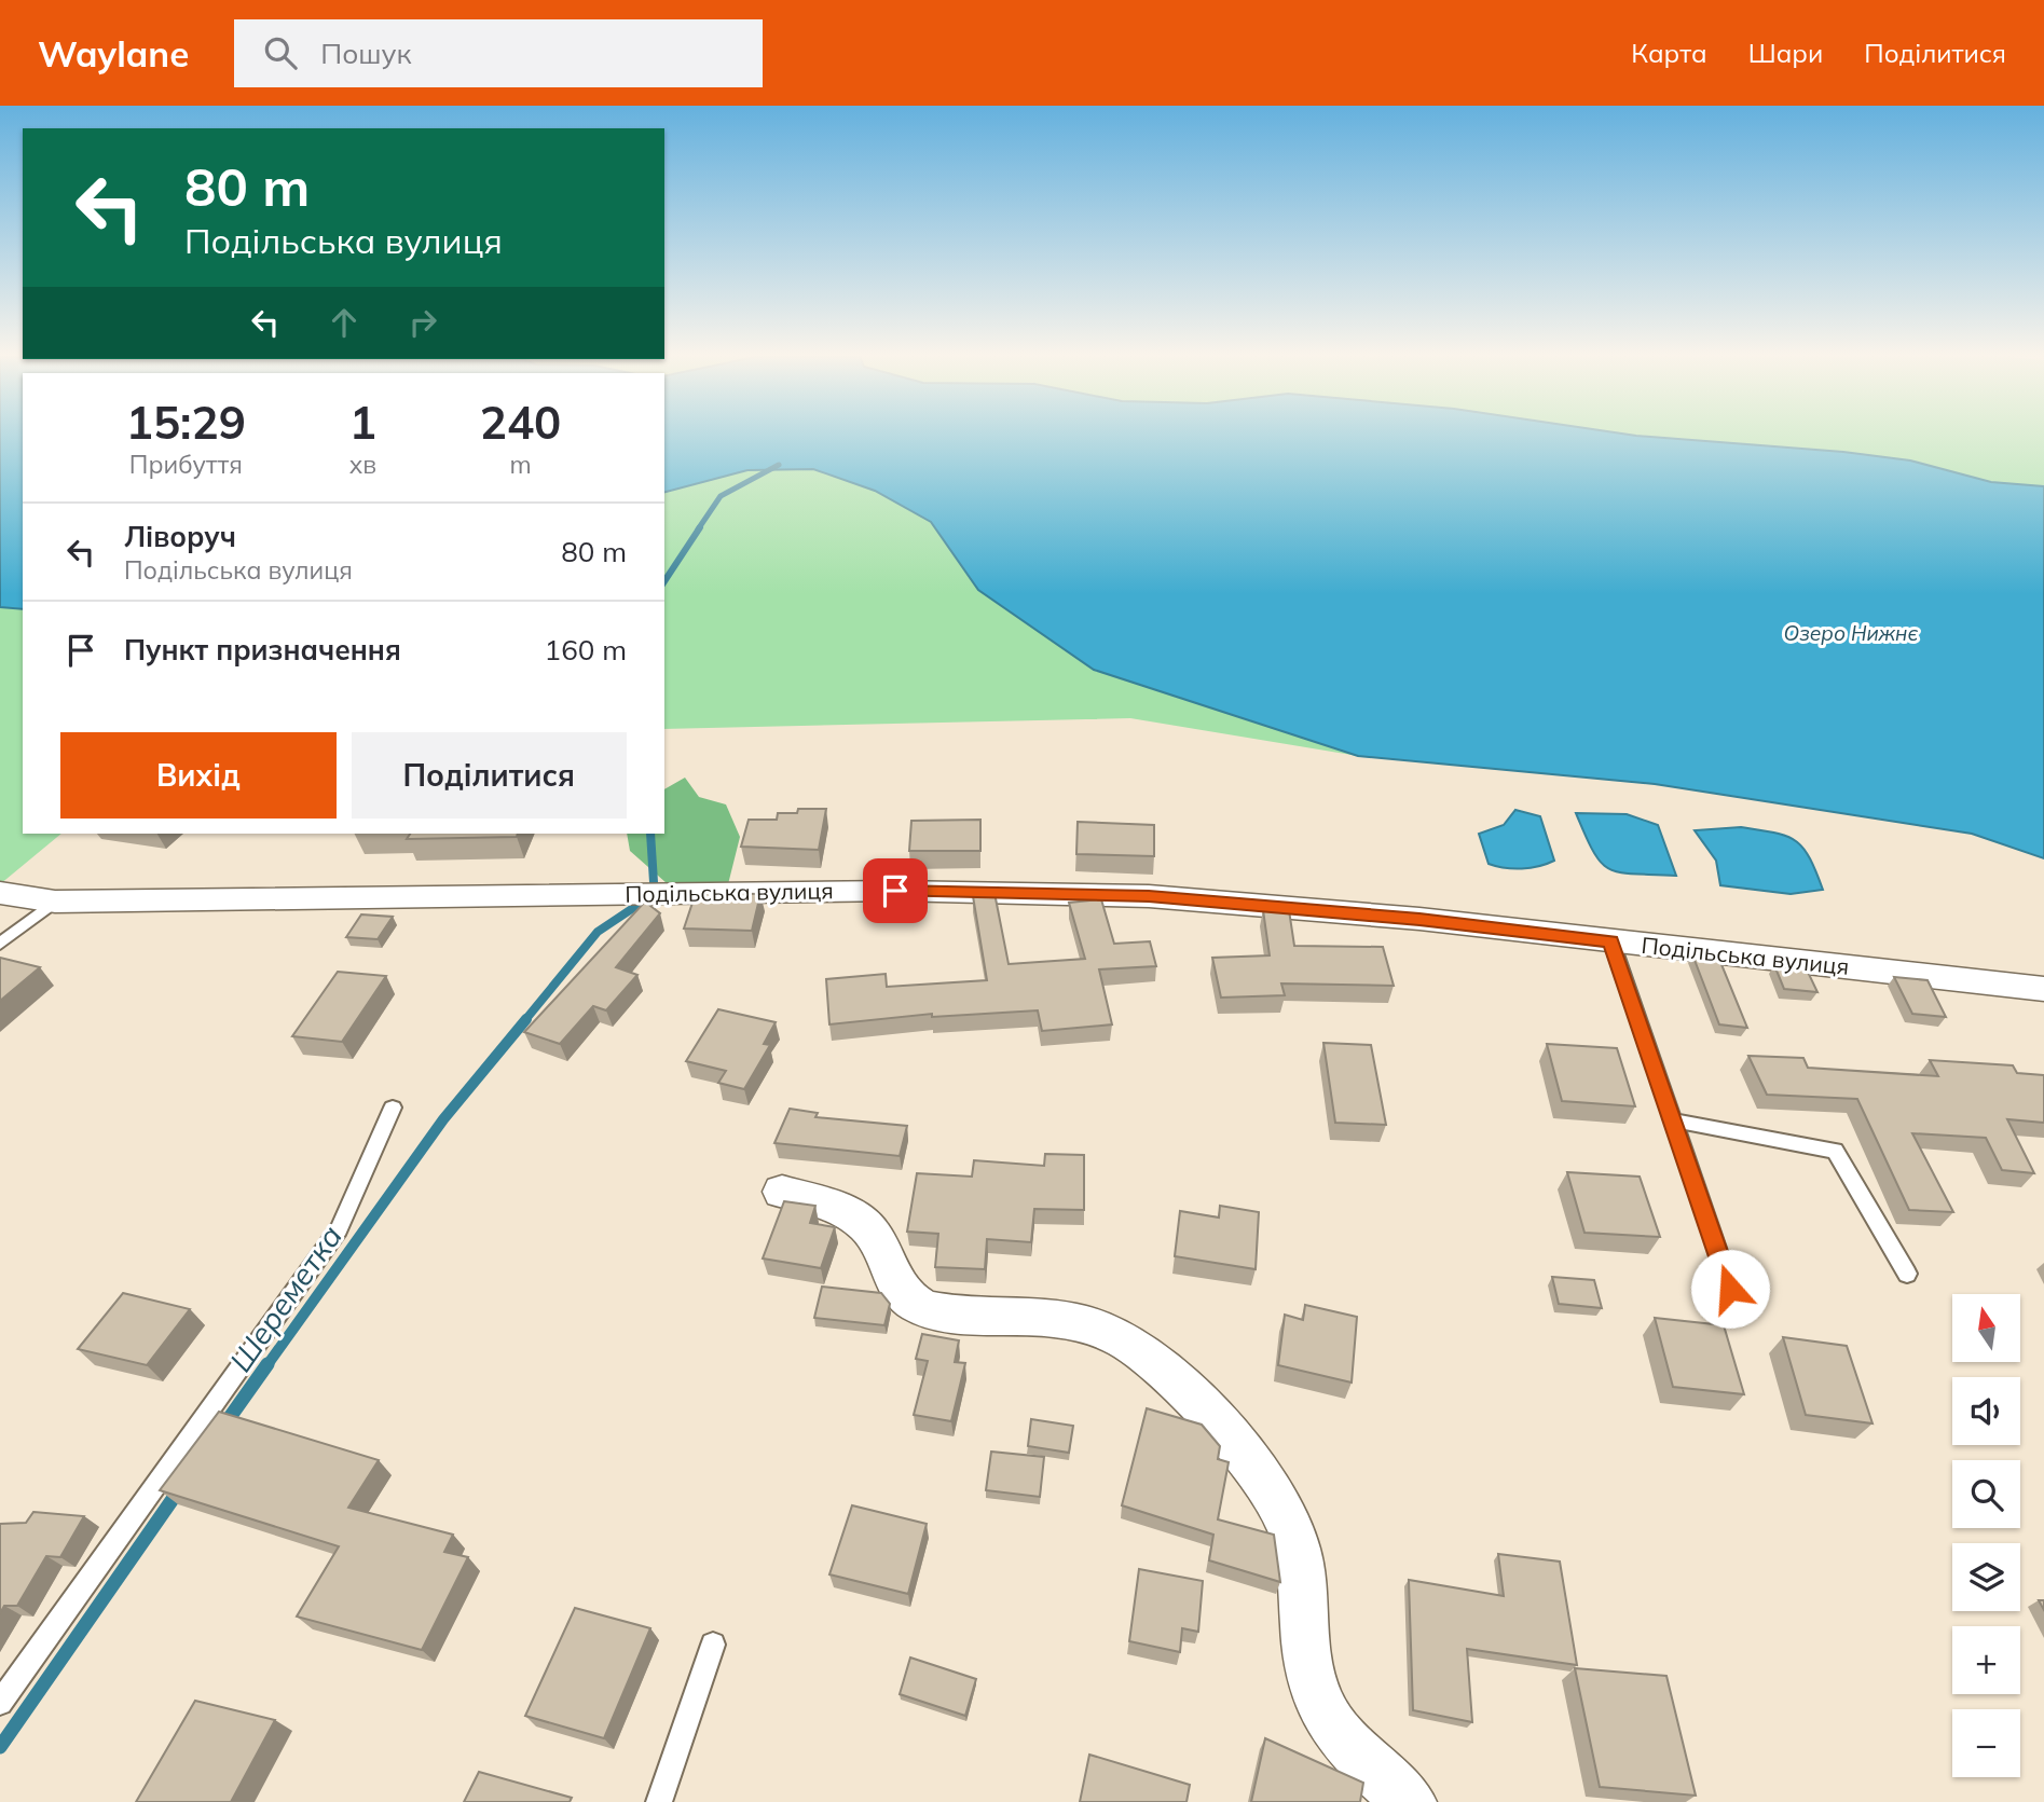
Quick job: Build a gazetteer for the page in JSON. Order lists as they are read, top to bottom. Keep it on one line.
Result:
{"streets":{"street":["Подільська вулиця"]},"water":["Озеро Нижнє","Шереметка"],"north":"top","page":{"header":"Waylane","search":"Пошук","nav":["Карта","Шари","Поділитися"],"turn":["80 m","Подільська вулиця"],"eta":["15:29","Прибуття","1","хв","240","m"],"list":[{"name":"Ліворуч","note":"Подільська вулиця","value":"80 m"},{"name":"Пункт призначення","value":"160 m"}],"buttons":["Вихід","Поділитися"],"map_buttons":["+","−"]}}
